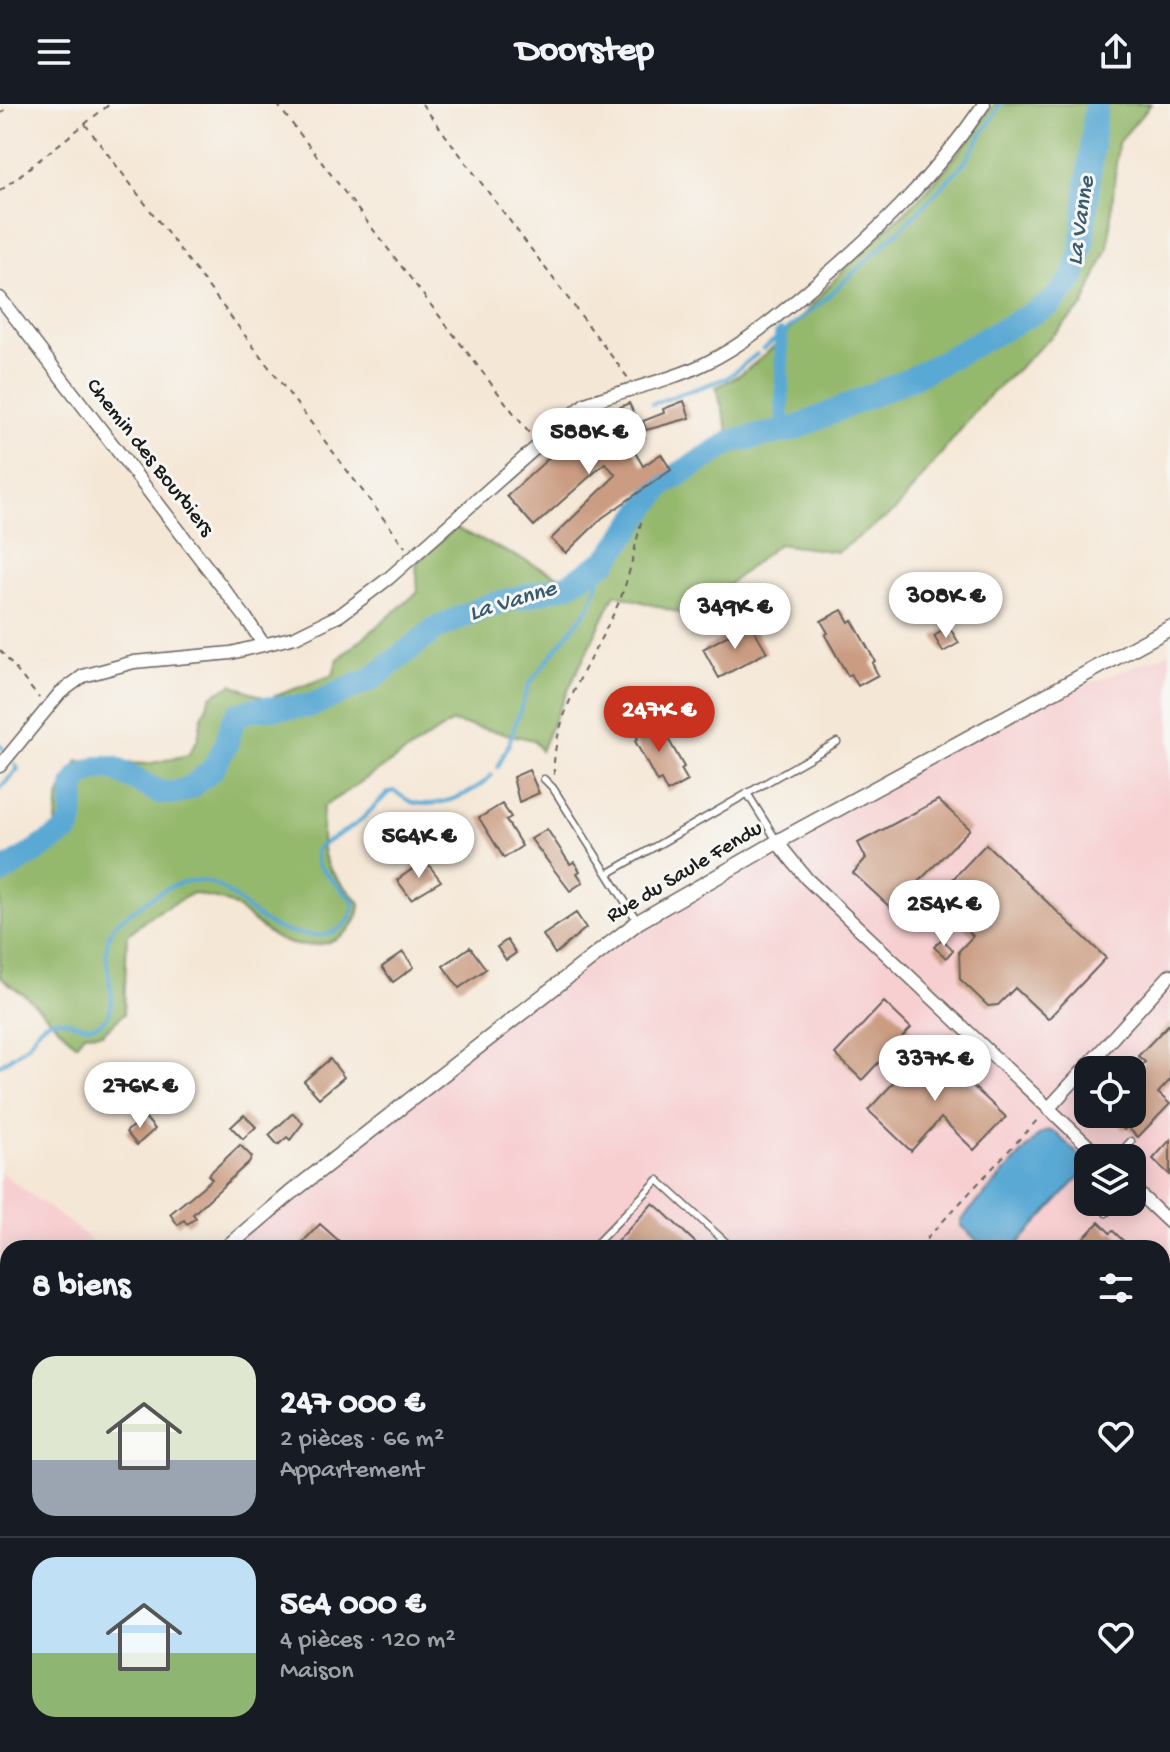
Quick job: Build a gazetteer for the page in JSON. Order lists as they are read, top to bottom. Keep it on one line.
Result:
{"streets":{"street":["Chemin des Bourbiers","Rue du Saule Fendu"]},"water":["La Vanne"],"page":{"header":"Doorstep","price":["588K €","308K €","349K €","247K €","564K €","254K €","337K €","276K €"],"heading":"8 biens","list":[{"name":"247 000 €","note":"2 pièces · 66 m² · Appartement"},{"name":"564 000 €","note":"4 pièces · 120 m² · Maison"}]}}
